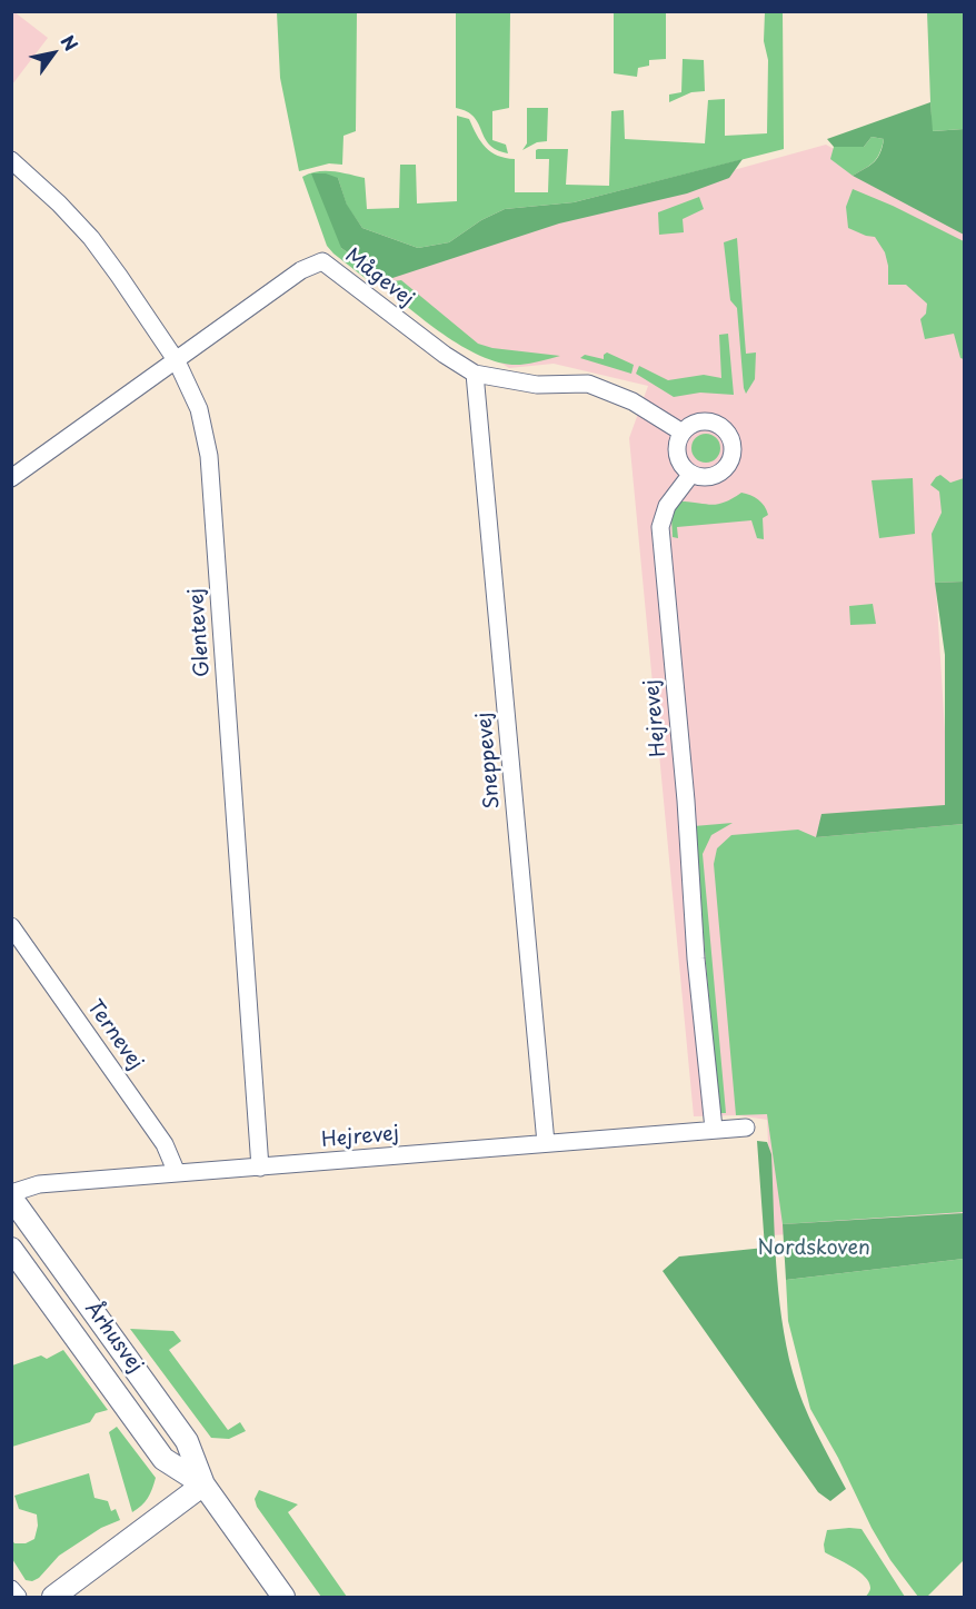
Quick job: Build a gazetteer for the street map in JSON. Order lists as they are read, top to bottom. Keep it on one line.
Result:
{"streets":{"street":["Mågevej","Glentevej","Hejrevej","Sneppevej","Ternevej","Århusvej"]},"crossings":[["Mågevej","Glentevej"],["Mågevej","Hejrevej"],["Mågevej","Sneppevej"],["Glentevej","Hejrevej"],["Hejrevej","Sneppevej"],["Hejrevej","Ternevej"],["Hejrevej","Århusvej"]],"parks":["Nordskoven"],"north":"top right"}
